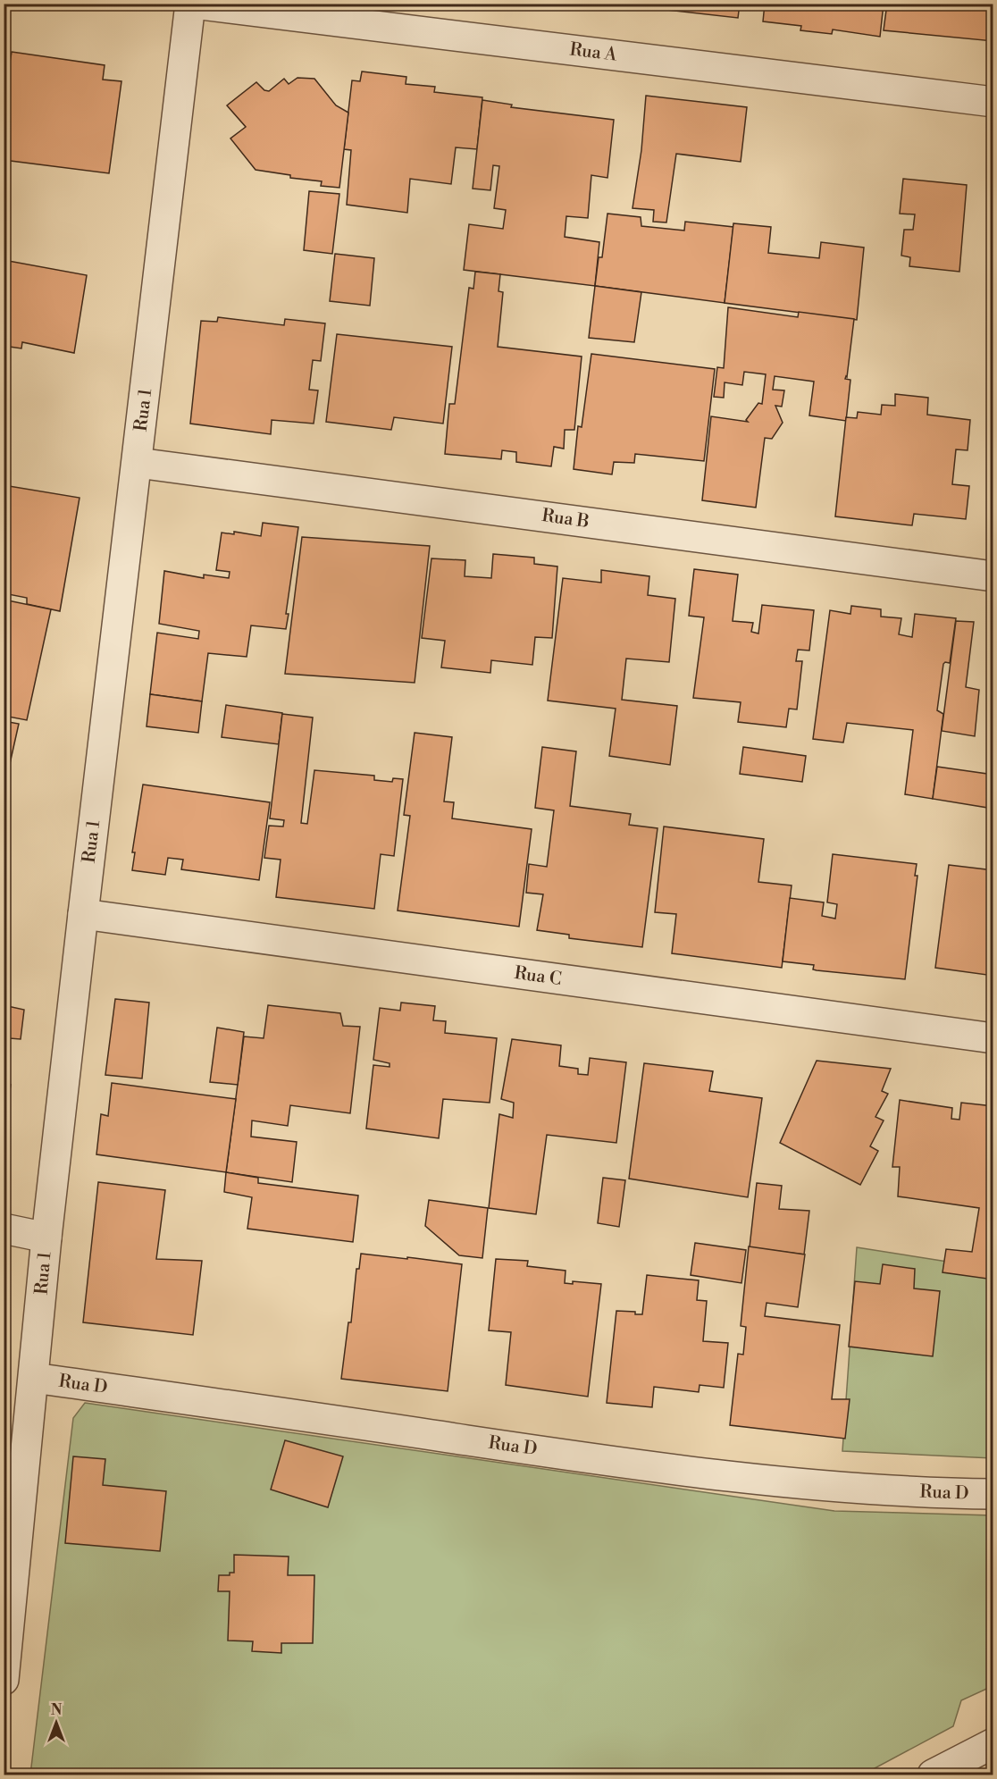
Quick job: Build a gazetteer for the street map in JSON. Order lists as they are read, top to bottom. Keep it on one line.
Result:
{"streets":{"street":["Rua A","Rua 1","Rua B","Rua C","Rua D"]},"crossings":[["Rua A","Rua 1"],["Rua 1","Rua B"],["Rua 1","Rua C"],["Rua 1","Rua D"]],"north":"top"}
